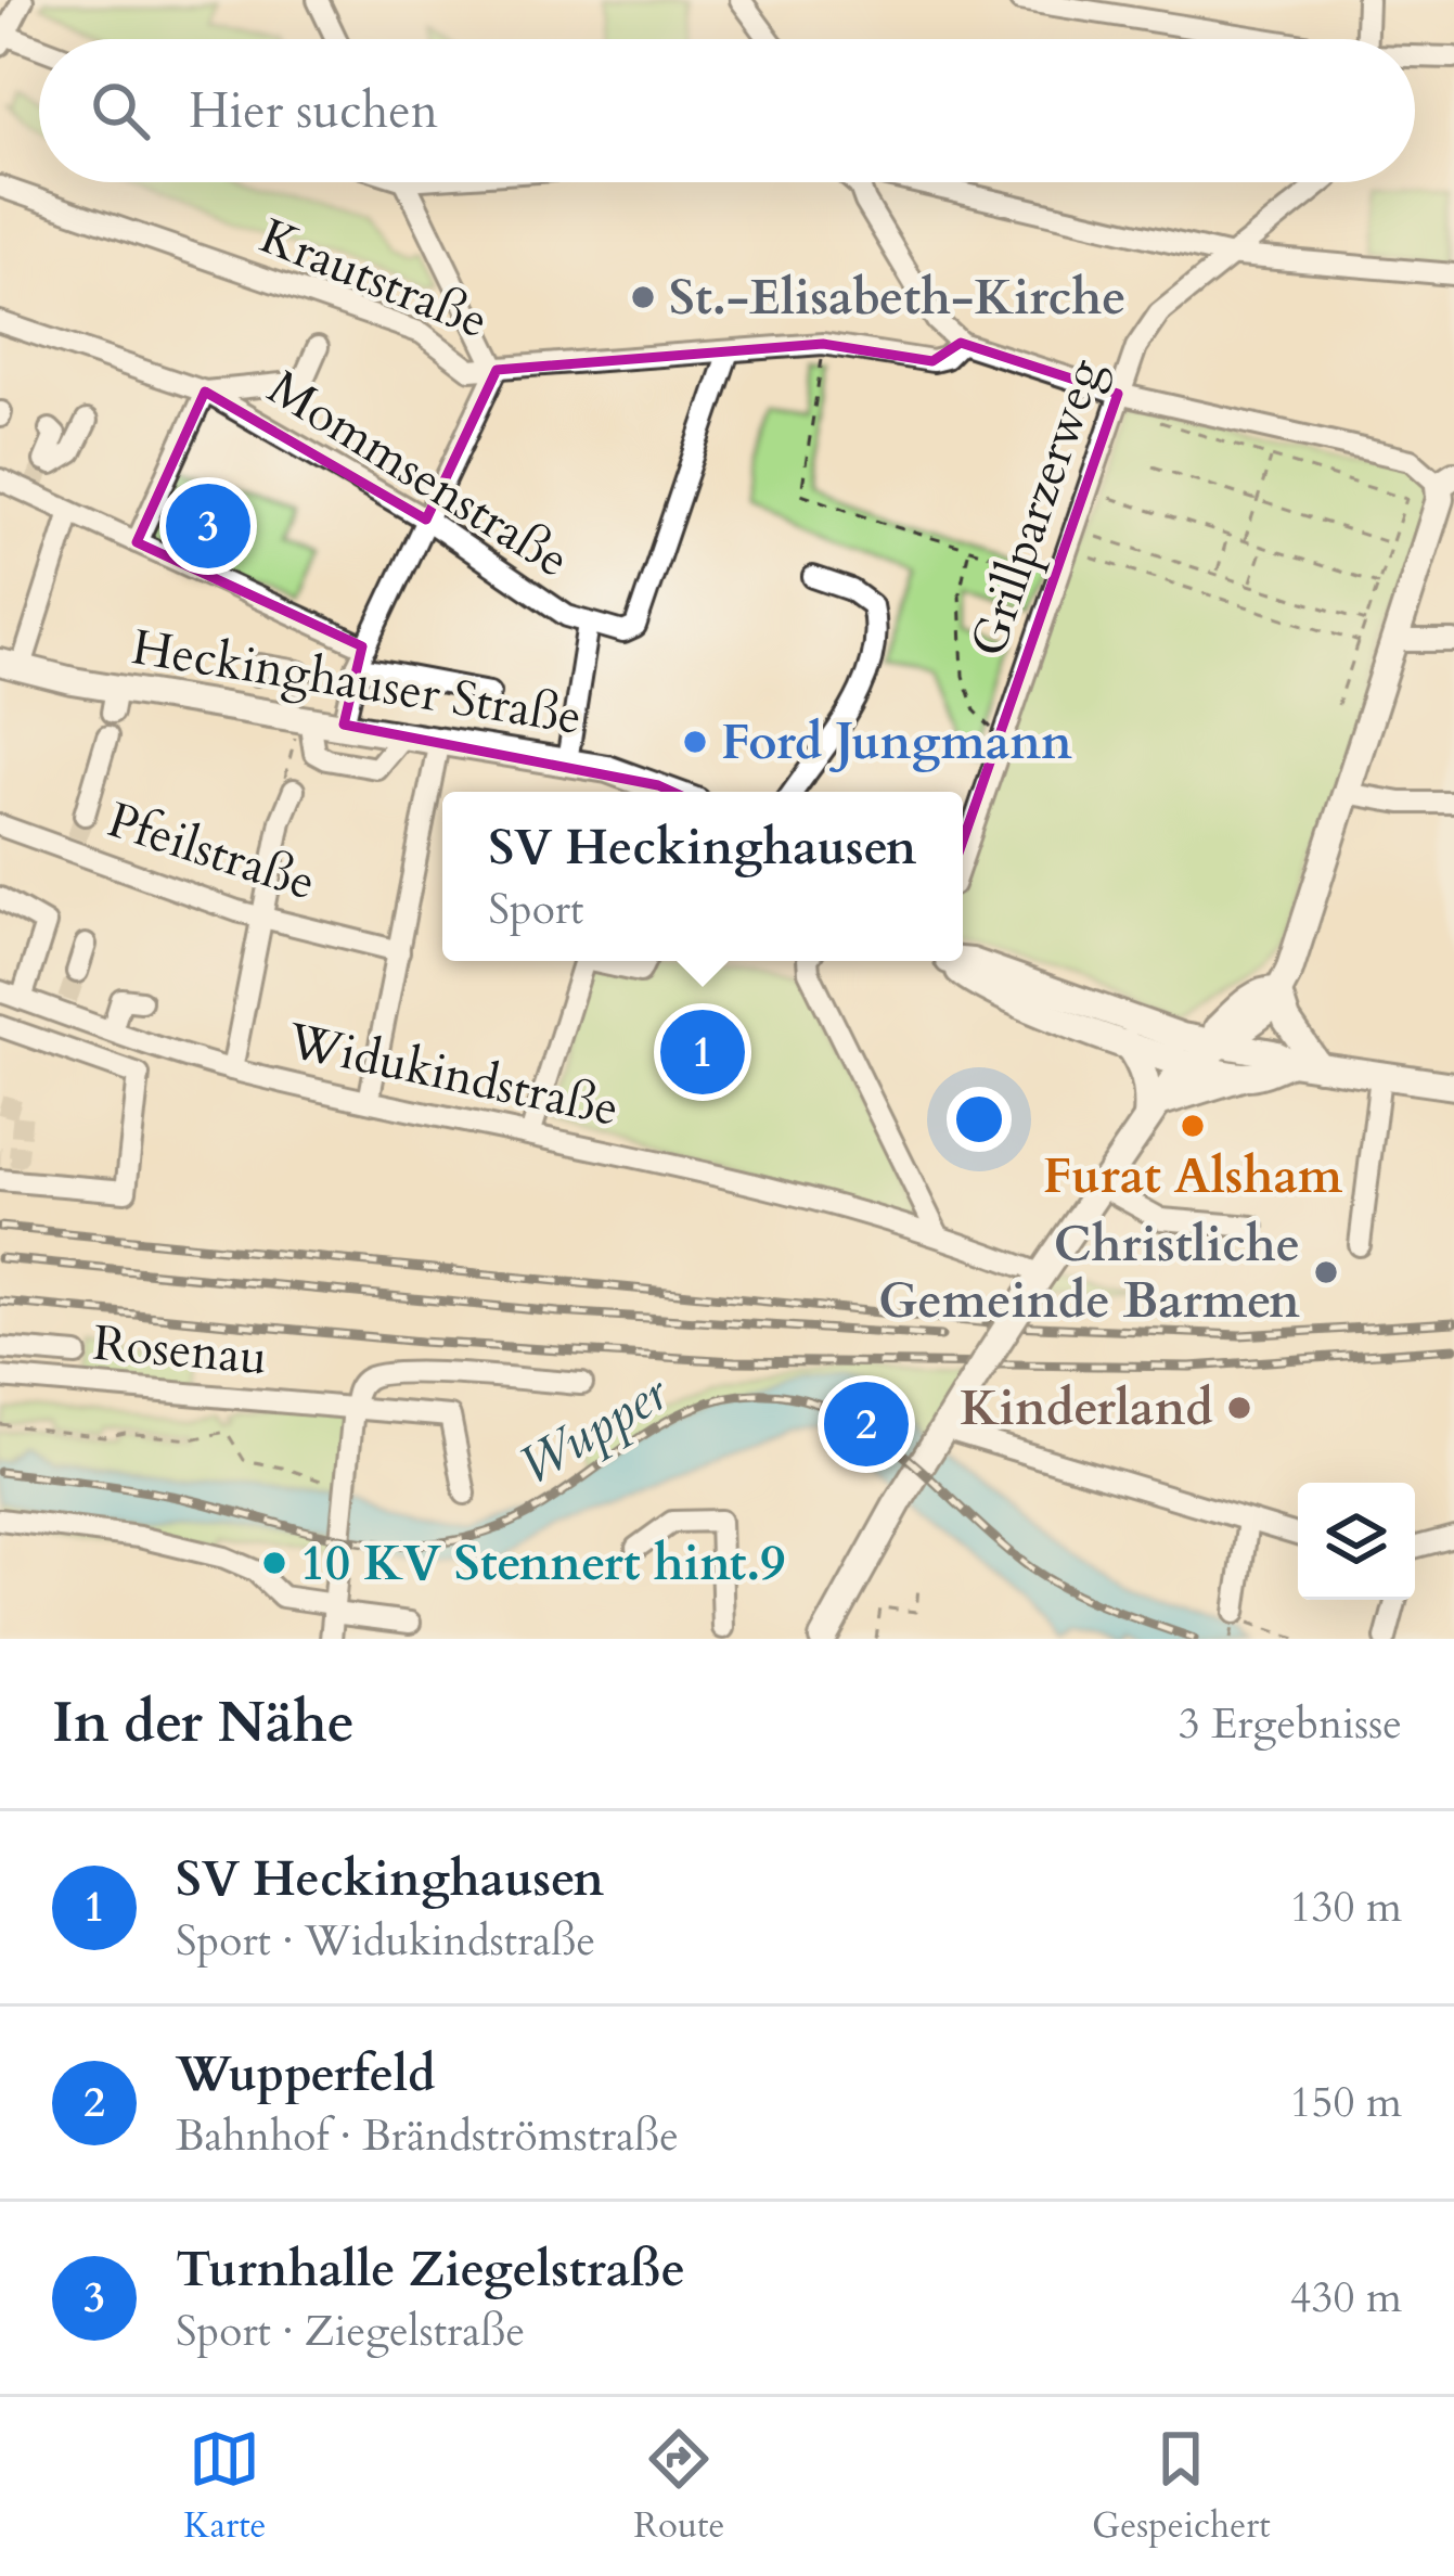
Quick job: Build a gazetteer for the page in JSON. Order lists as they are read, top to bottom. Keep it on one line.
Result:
{"streets":{"main road":["Heckinghauser Straße"],"street":["Krautstraße","Mommsenstraße","Grillparzerweg","Pfeilstraße","Widukindstraße","Rosenau"]},"water":["Wupper"],"places":["St.-Elisabeth-Kirche","Ford Jungmann","Furat Alsham","Christliche Gemeinde Barmen","Kinderland","10 KV Stennert hint.9"],"page":{"search":"Hier suchen","pins":["3","1","2"],"popup":["SV Heckinghausen","Sport"],"heading":["In der Nähe","3 Ergebnisse"],"list":[{"mark":"1","name":"SV Heckinghausen","note":"Sport · Widukindstraße","value":"130 m"},{"mark":"2","name":"Wupperfeld","note":"Bahnhof · Brändströmstraße","value":"150 m"},{"mark":"3","name":"Turnhalle Ziegelstraße","note":"Sport · Ziegelstraße","value":"430 m"}],"nav":["Karte","Route","Gespeichert"]}}
